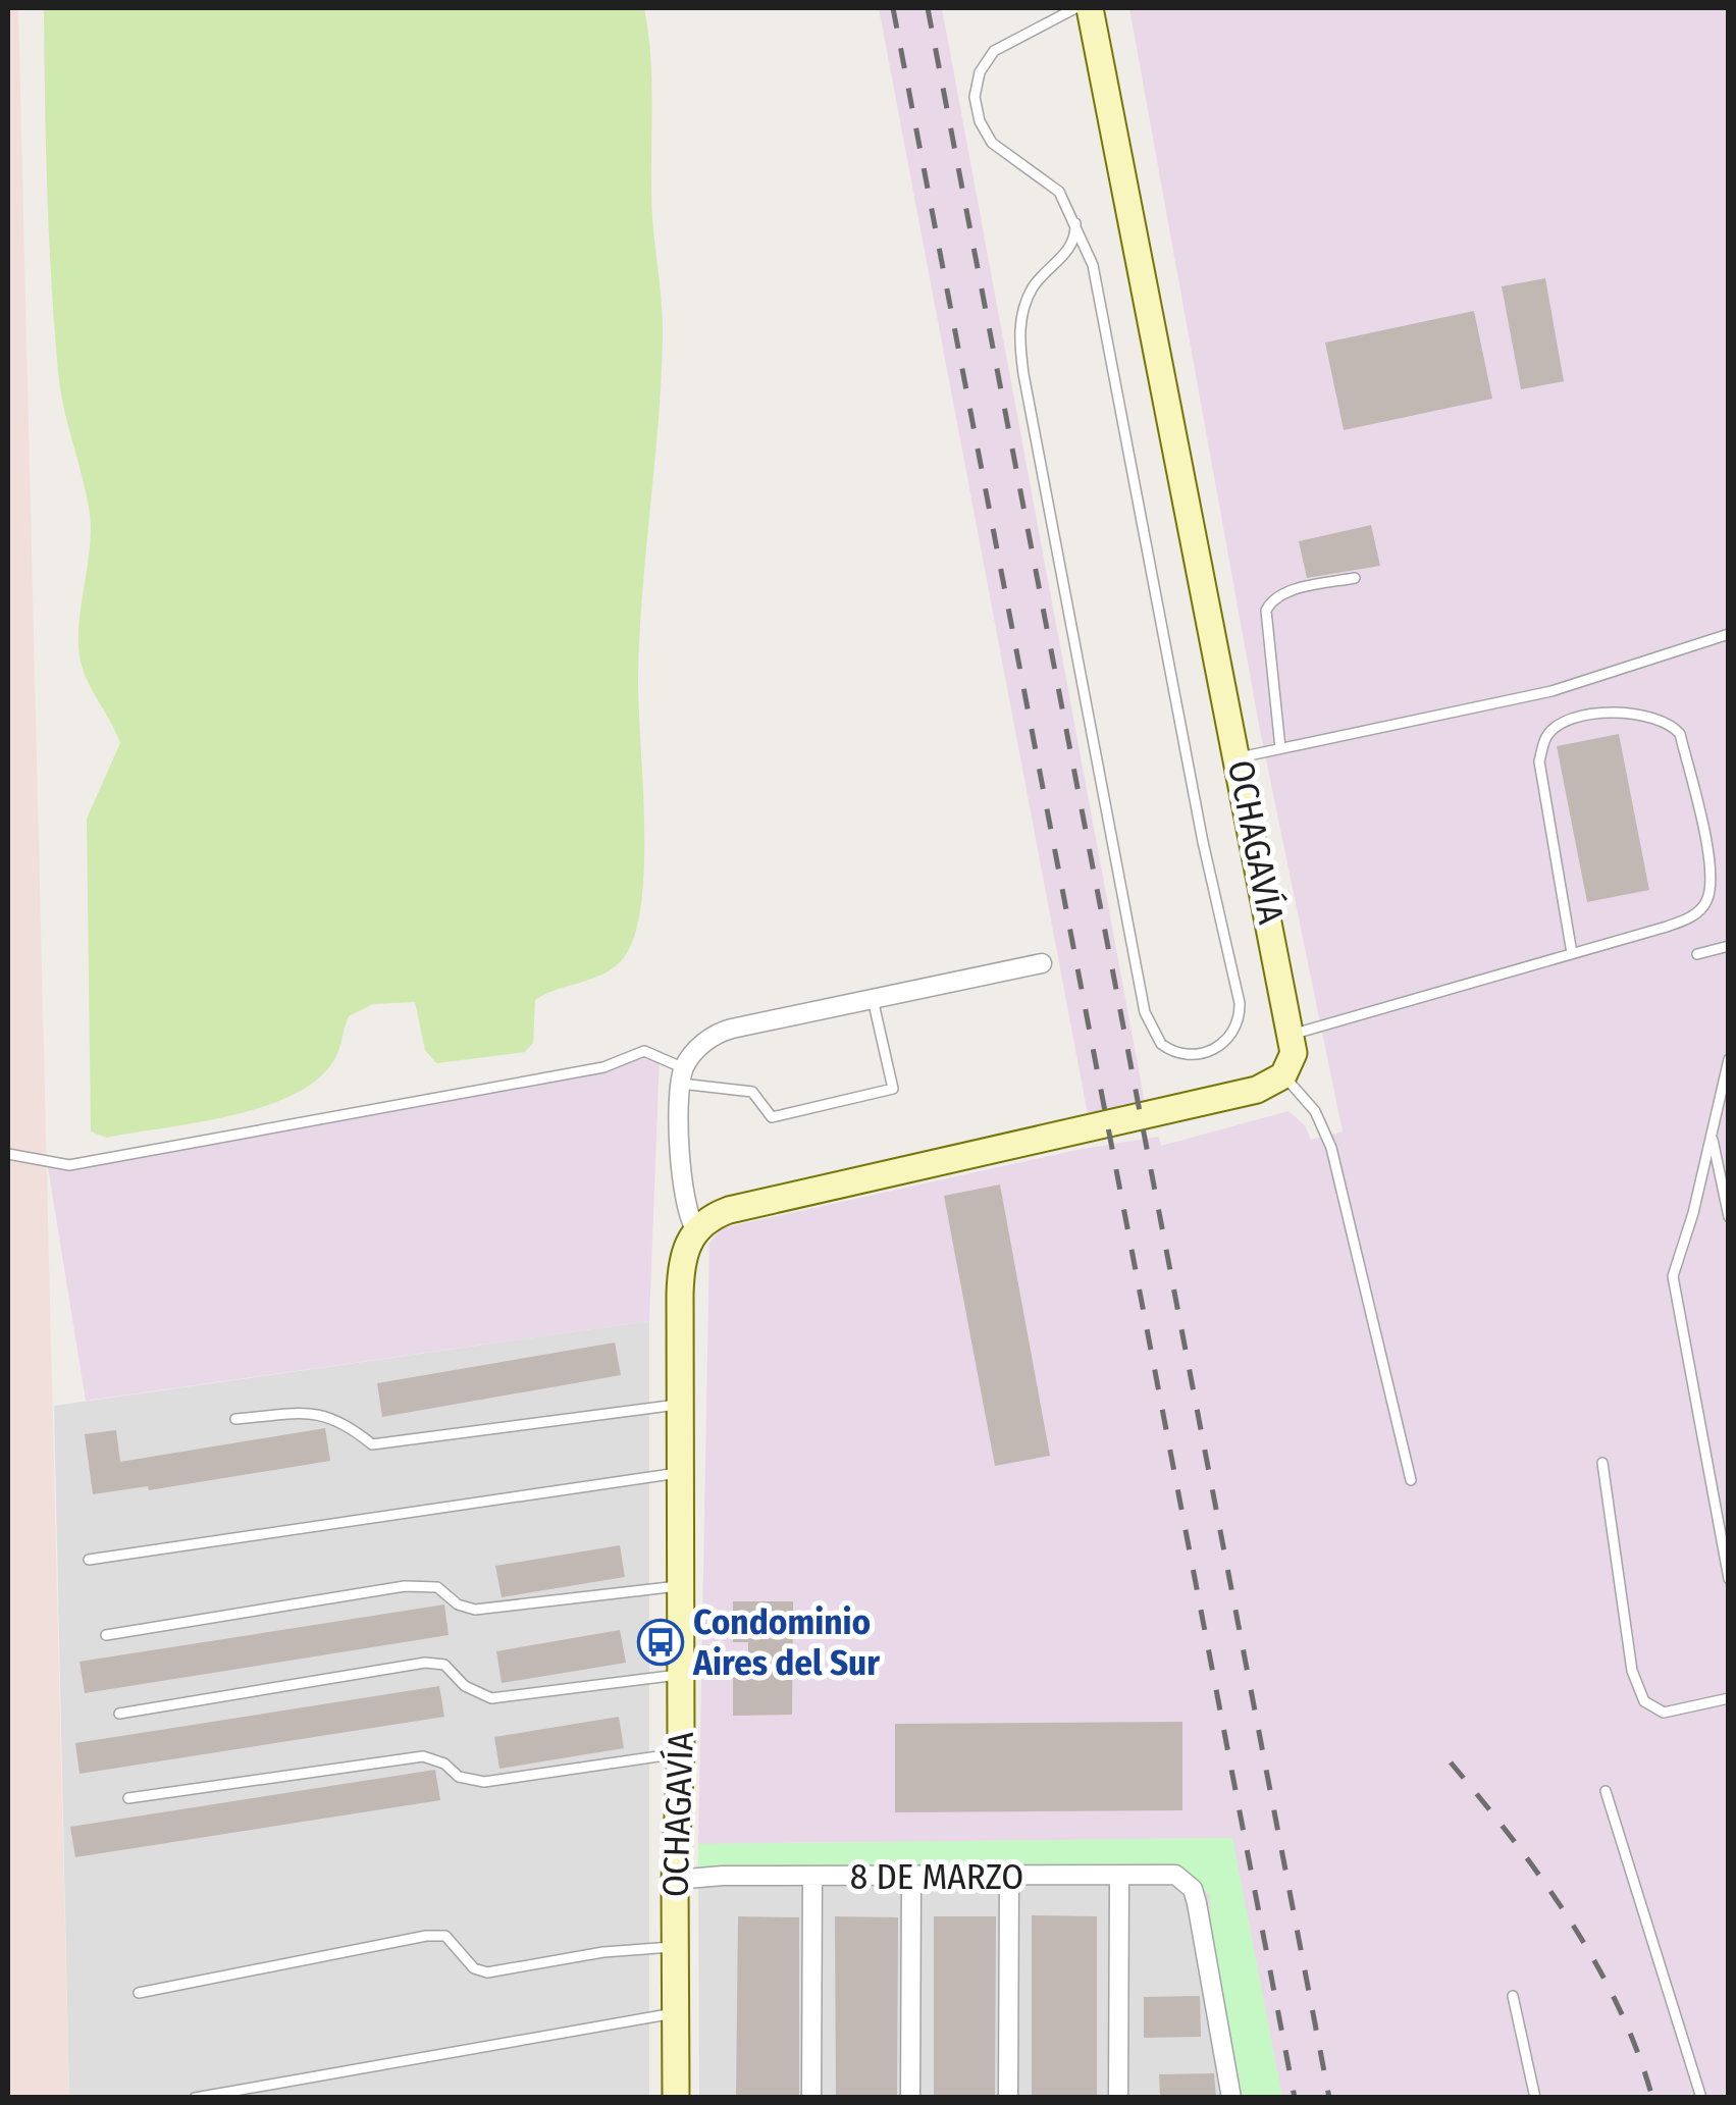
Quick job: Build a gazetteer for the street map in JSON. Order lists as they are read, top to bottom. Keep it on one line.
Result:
{"streets":{"main road":["OCHAGAVÍA"],"street":["8 DE MARZO"]},"crossings":[["OCHAGAVÍA","8 DE MARZO"]],"places":{"bus stop":["Condominio Aires del Sur"]}}
